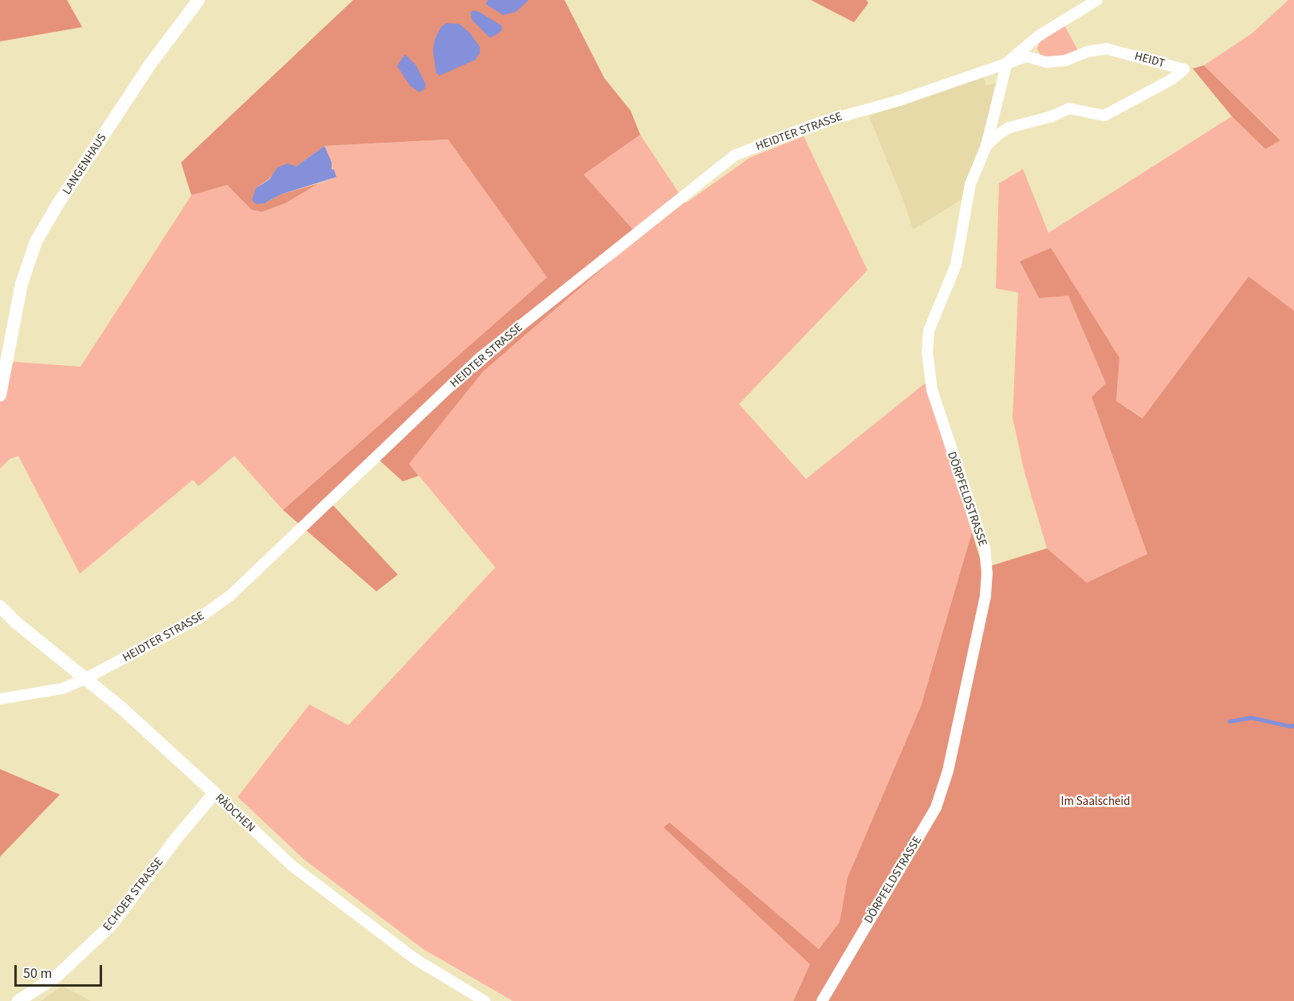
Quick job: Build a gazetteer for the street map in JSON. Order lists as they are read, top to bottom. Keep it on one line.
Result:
{"streets":{"street":["HEIDT","HEIDTER STRASSE","LANGENHAUS","DÖRPFELDSTRASSE","RÄDCHEN","ECHOER STRASSE"]},"crossings":[["HEIDT","HEIDTER STRASSE"],["HEIDT","DÖRPFELDSTRASSE"],["HEIDTER STRASSE","DÖRPFELDSTRASSE"],["HEIDTER STRASSE","RÄDCHEN"],["RÄDCHEN","ECHOER STRASSE"]],"parks":["Im Saalscheid"],"scale_bar":"50 m"}
